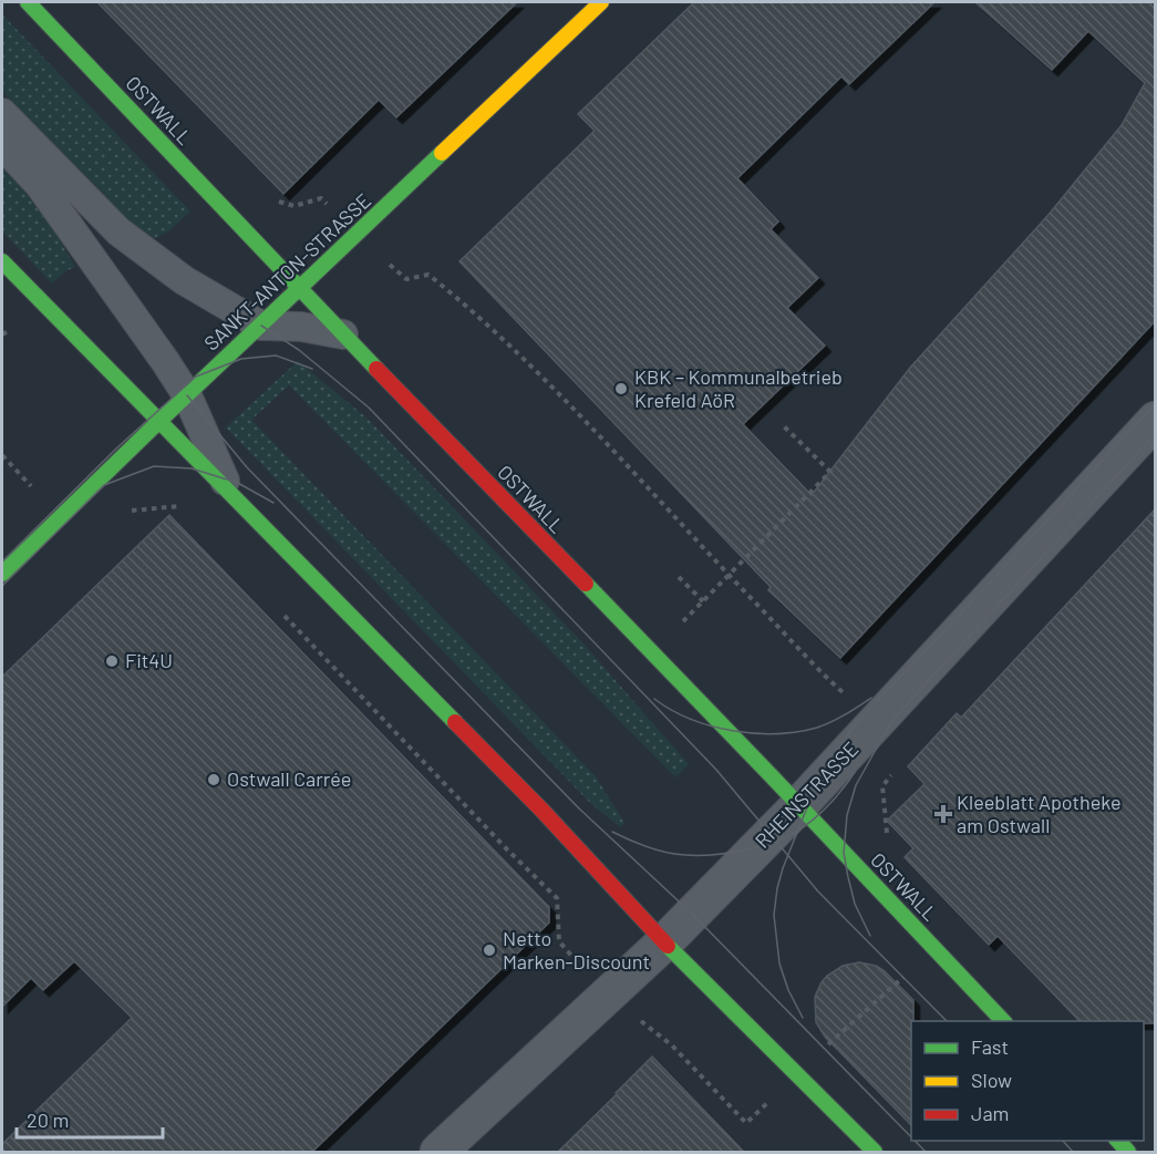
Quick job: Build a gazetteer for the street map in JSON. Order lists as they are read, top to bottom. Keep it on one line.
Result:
{"streets":{"street":["OSTWALL","SANKT-ANTON-STRASSE","RHEINSTRASSE"]},"crossings":[["OSTWALL","SANKT-ANTON-STRASSE"],["OSTWALL","RHEINSTRASSE"]],"places":{"other":["KBK – Kommunalbetrieb Krefeld AöR","Fit4U","Ostwall Carrée","Netto Marken-Discount"],"health":["Kleeblatt Apotheke am Ostwall"]},"legend":["Fast","Slow","Jam"],"scale_bar":"20 m"}
